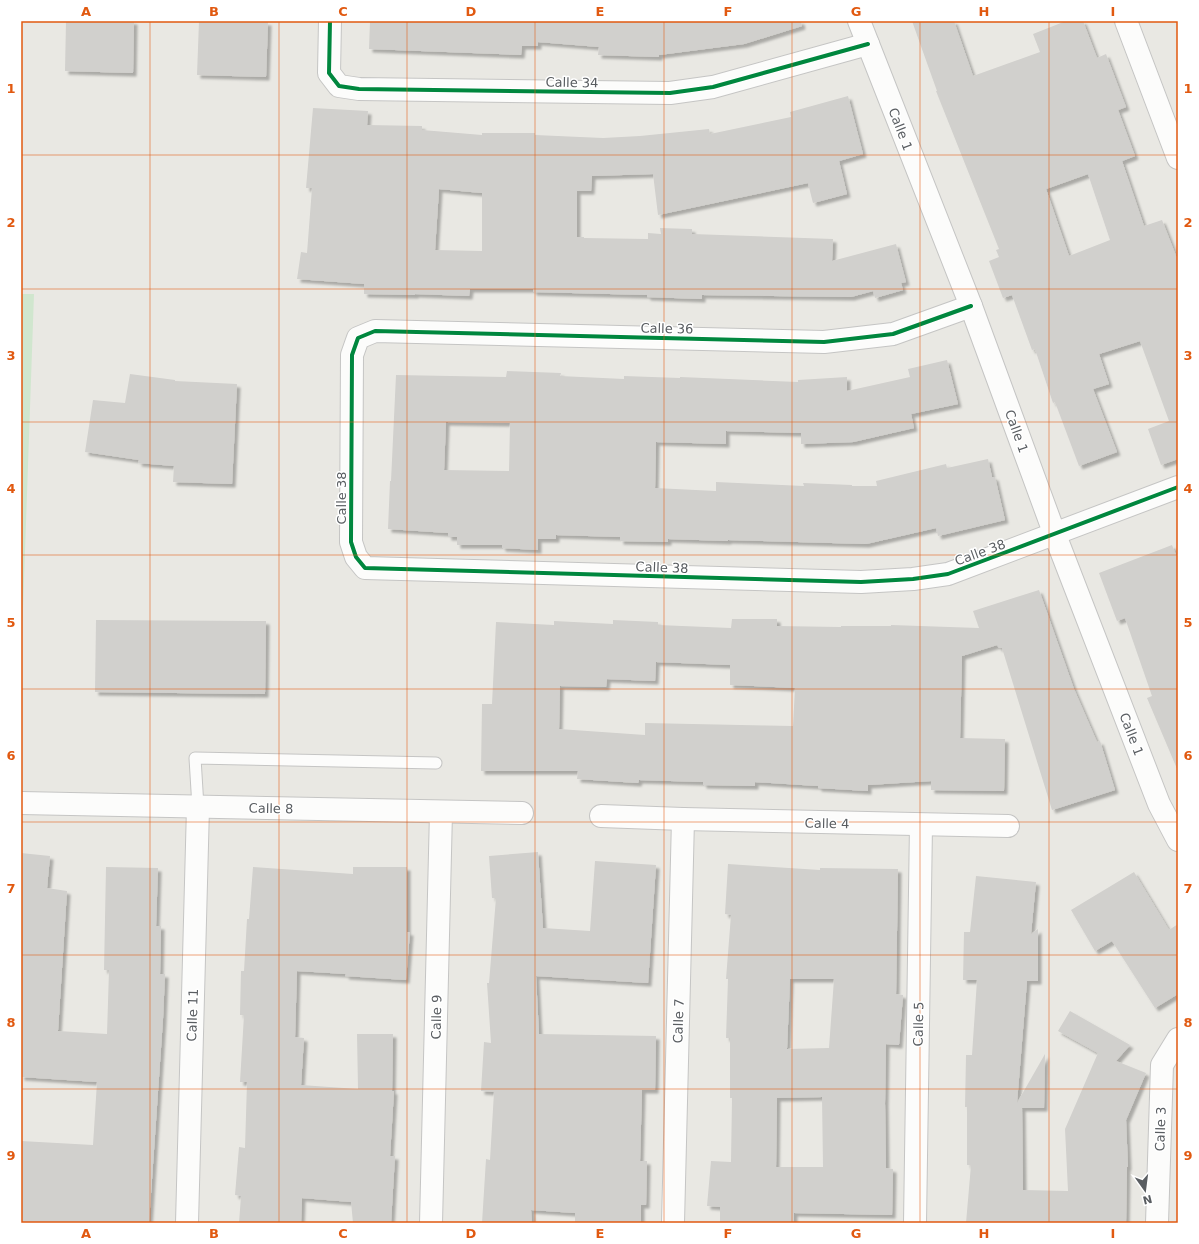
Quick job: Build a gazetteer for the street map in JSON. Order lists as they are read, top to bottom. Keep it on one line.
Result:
{"streets":{"street":["Calle 34","Calle 1","Calle 36","Calle 38","Calle 8","Calle 4","Calle 11","Calle 9","Calle 7","Calle 5","Calle 3"]},"crossings":[["Calle 34","Calle 1"],["Calle 1","Calle 36"],["Calle 1","Calle 38"],["Calle 36","Calle 38"],["Calle 8","Calle 11"],["Calle 8","Calle 9"],["Calle 4","Calle 7"],["Calle 4","Calle 5"]],"north":"bottom","grid":{"columns":["A","B","C","D","E","F","G","H","I"],"rows":["1","2","3","4","5","6","7","8","9"]}}
